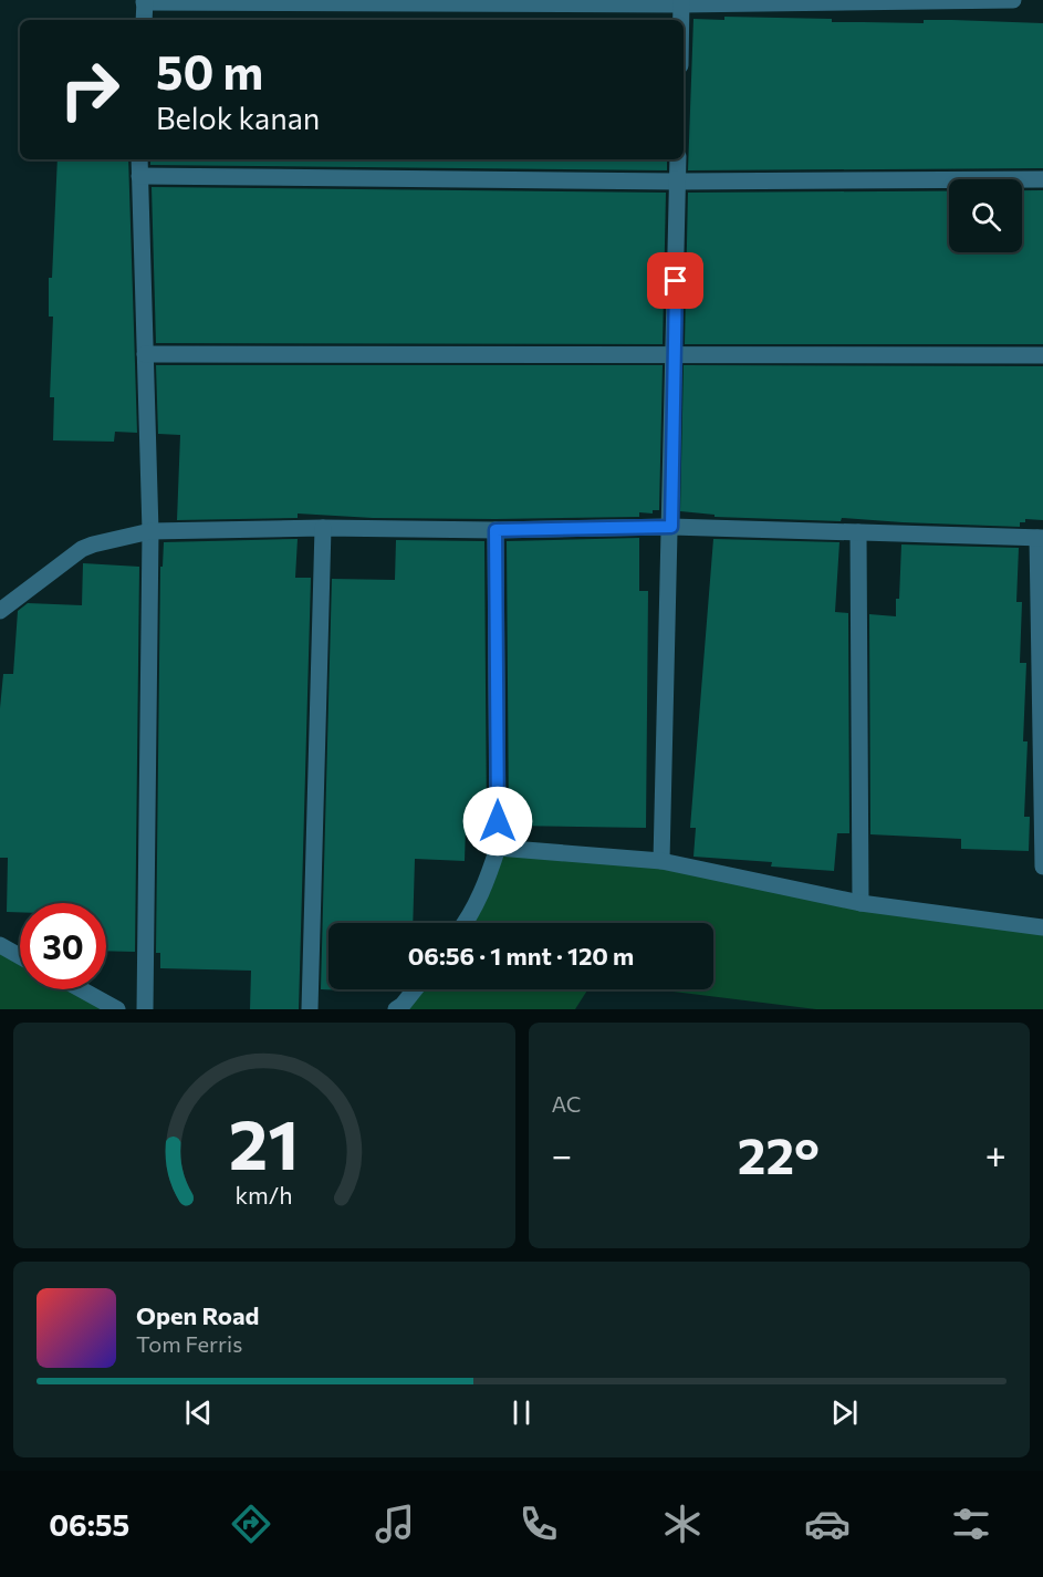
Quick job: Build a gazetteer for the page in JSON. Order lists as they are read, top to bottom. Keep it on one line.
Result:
{"page":{"turn":["50 m","Belok kanan"],"limit":"30","trip":"06:56 · 1 mnt · 120 m","tile":"AC","heat":["−","22°","+"],"song":["Open Road","Tom Ferris"],"tabs":"06:55","gauge":["21","km/h"]}}
